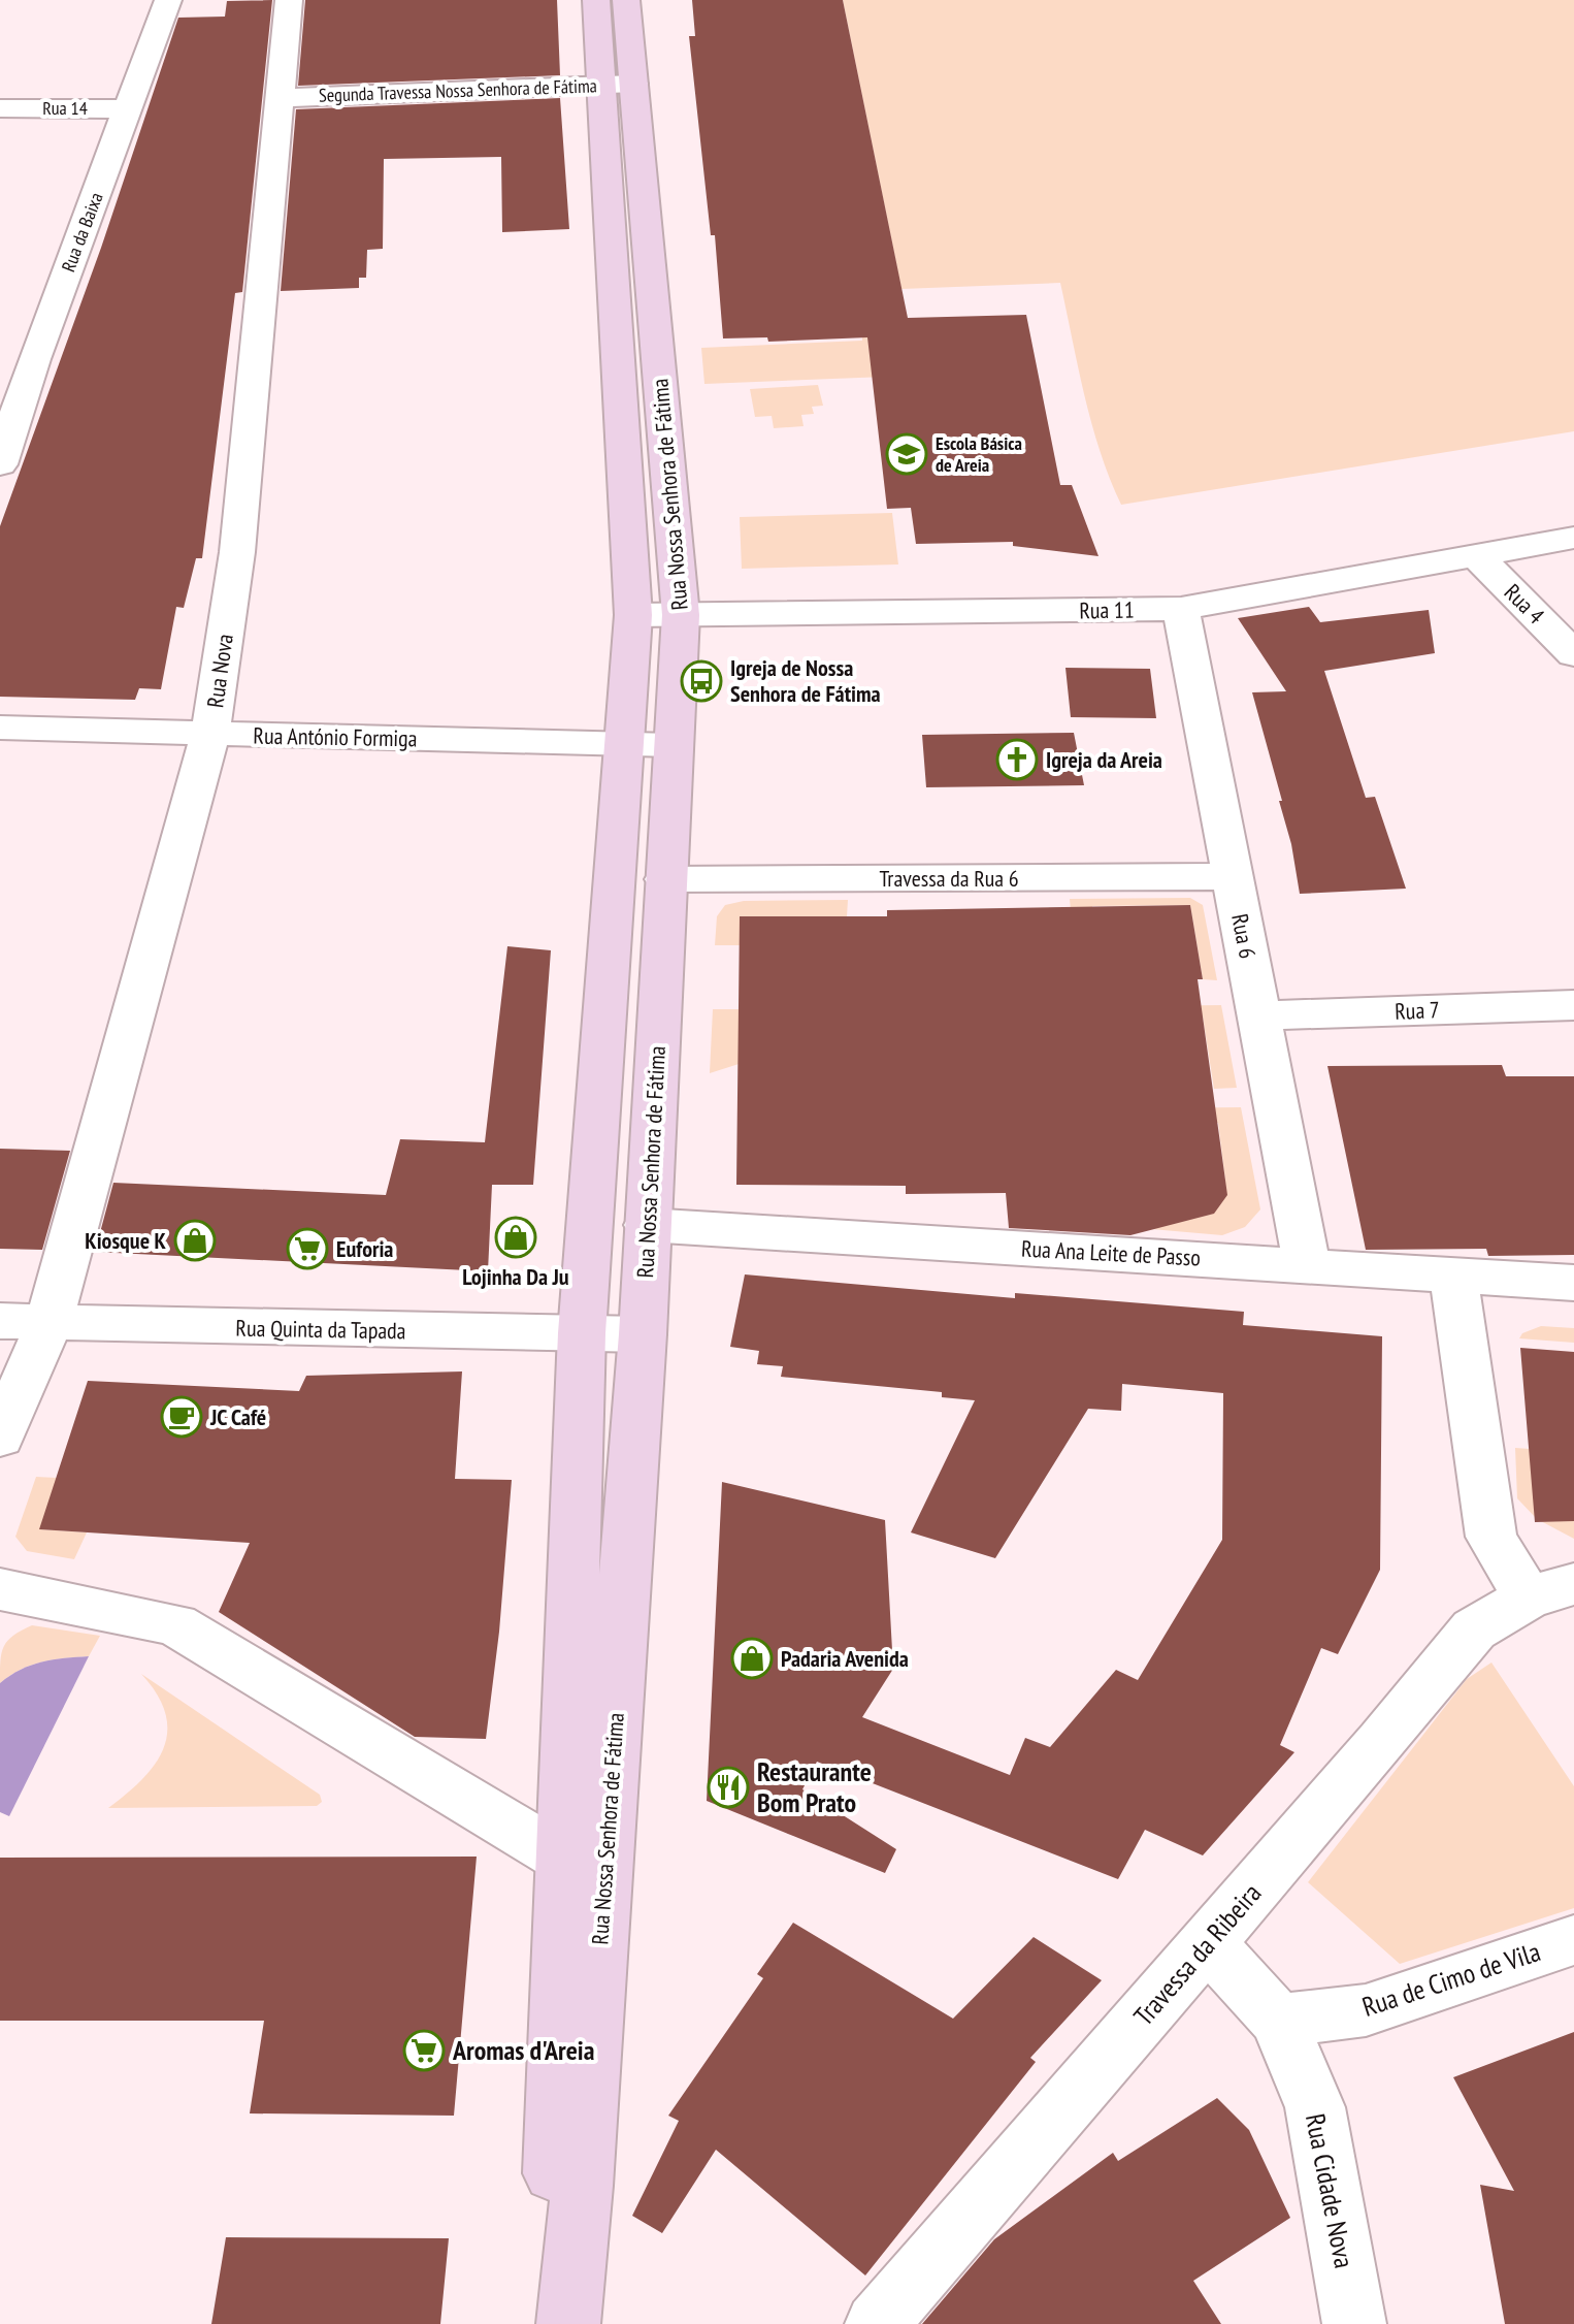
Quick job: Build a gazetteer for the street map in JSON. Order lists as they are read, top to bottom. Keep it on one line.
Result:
{"streets":{"street":["Segunda Travessa Nossa Senhora de Fátima","Rua 14","Rua da Baixa","Rua Nossa Senhora de Fátima","Rua 4","Rua 11","Rua Nova","Rua António Formiga","Travessa da Rua 6","Rua 6","Rua 7","Rua Ana Leite de Passo","Rua Quinta da Tapada","Travessa da Ribeira","Rua de Cimo de Vila","Rua Cidade Nova"]},"crossings":[["Segunda Travessa Nossa Senhora de Fátima","Rua Nossa Senhora de Fátima"],["Segunda Travessa Nossa Senhora de Fátima","Rua Nova"],["Rua 14","Rua da Baixa"],["Rua Nossa Senhora de Fátima","Rua 11"],["Rua Nossa Senhora de Fátima","Rua António Formiga"],["Rua Nossa Senhora de Fátima","Travessa da Rua 6"],["Rua Nossa Senhora de Fátima","Rua Ana Leite de Passo"],["Rua Nossa Senhora de Fátima","Rua Quinta da Tapada"],["Rua 4","Rua 11"],["Rua 11","Rua 6"],["Rua Nova","Rua António Formiga"],["Rua Nova","Rua Quinta da Tapada"],["Travessa da Rua 6","Rua 6"],["Rua 6","Rua 7"],["Rua 6","Rua Ana Leite de Passo"],["Travessa da Ribeira","Rua Cidade Nova"],["Rua de Cimo de Vila","Rua Cidade Nova"]],"places":{"school or university":["Escola Básica de Areia"],"bus stop":["Igreja de Nossa Senhora de Fátima"],"church":["Igreja da Areia"],"shop":["Lojinha Da Ju","Kiosque K","Padaria Avenida"],"supermarket":["Euforia","Aromas d'Areia"],"cafe":["JC Café"],"restaurant":["Restaurante Bom Prato"]}}
